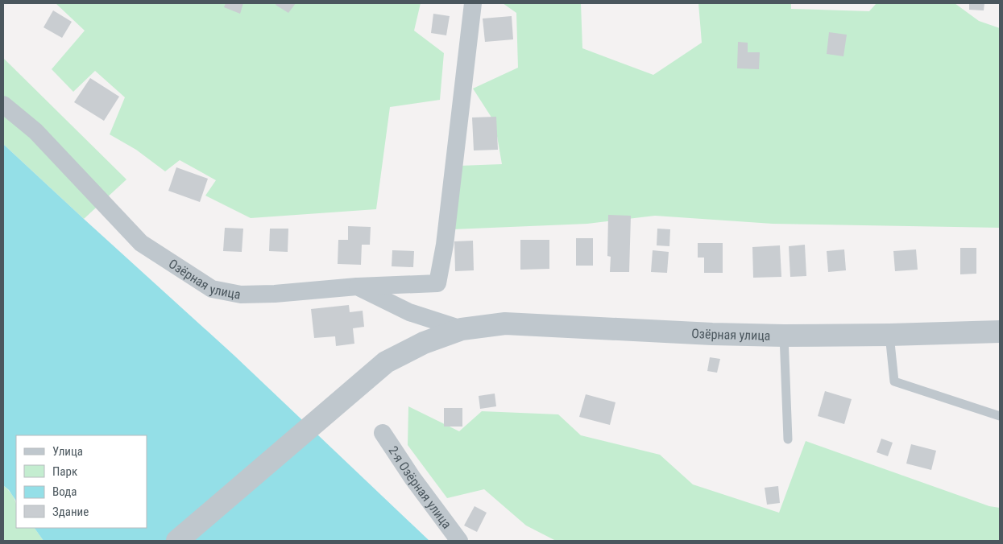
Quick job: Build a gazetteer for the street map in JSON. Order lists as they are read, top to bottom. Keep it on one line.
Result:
{"streets":{"street":["Озёрная улица","2-я Озёрная улица"]},"legend":["Улица","Парк","Вода","Здание"]}
